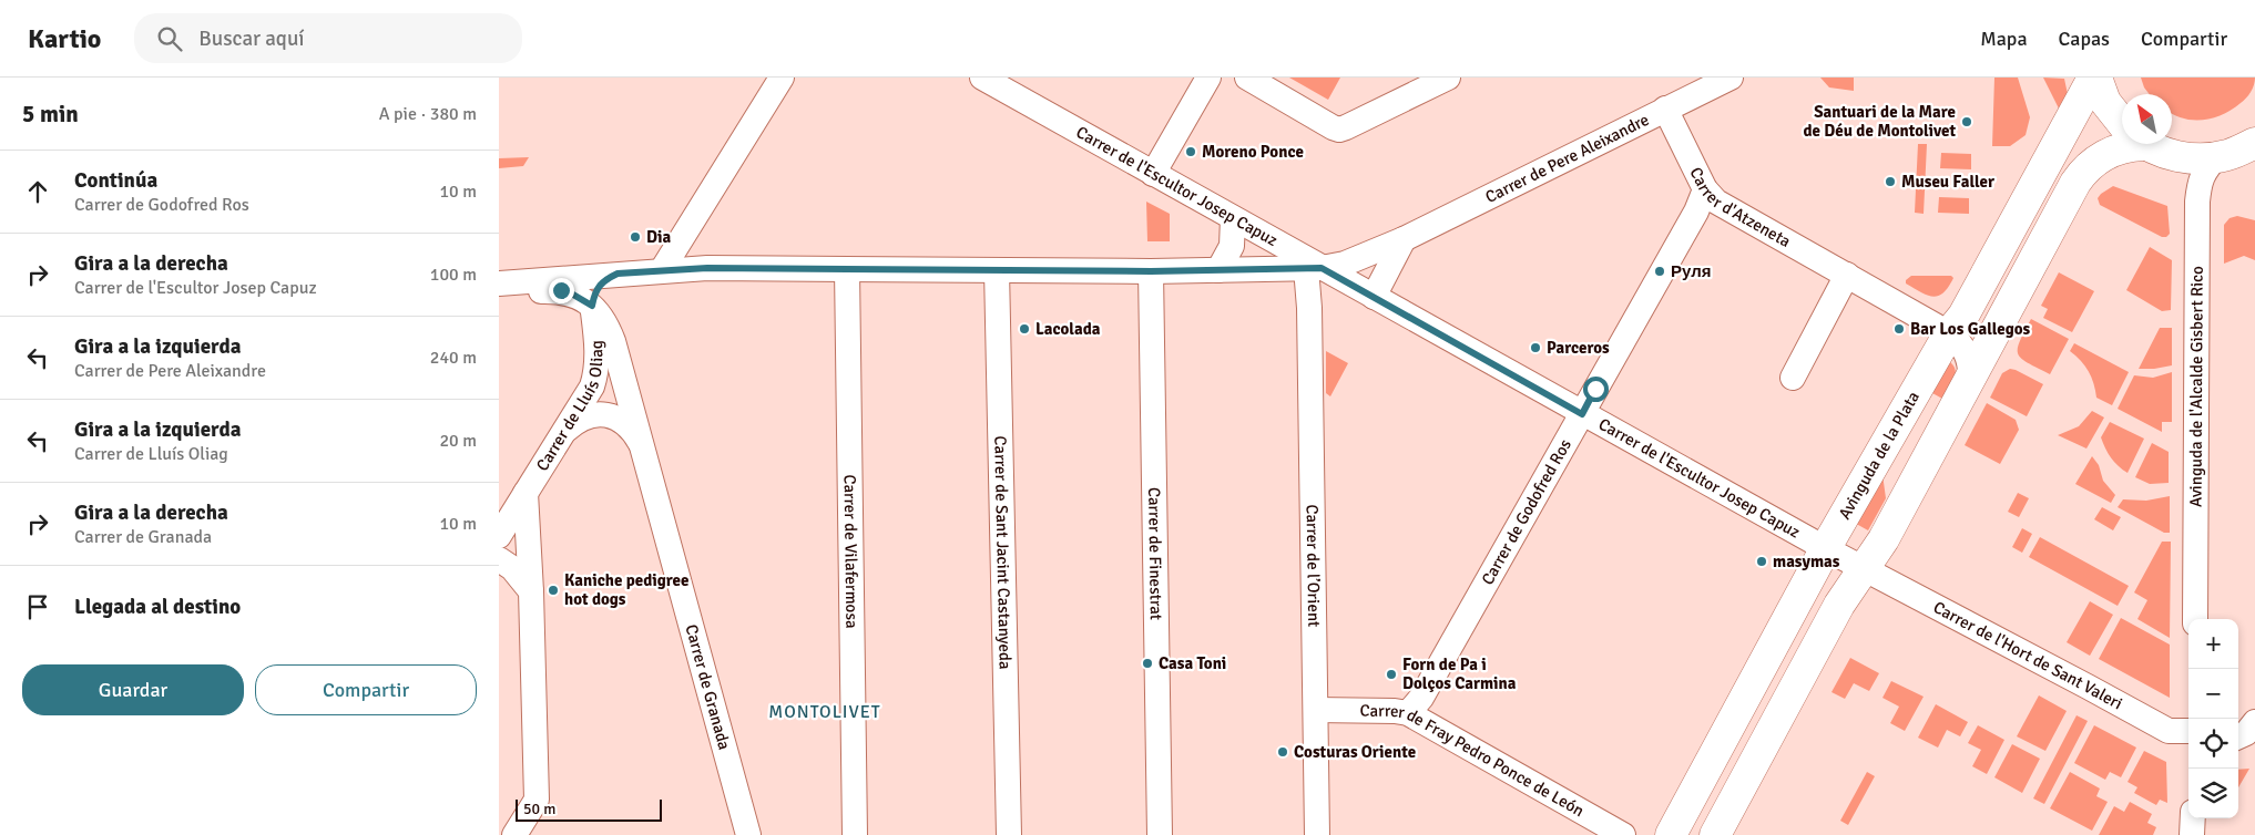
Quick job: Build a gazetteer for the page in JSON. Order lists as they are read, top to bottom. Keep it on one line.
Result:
{"streets":{"main road":["Avinguda de la Plata"],"street":["Carrer de Pere Aleixandre","Carrer de l'Escultor Josep Capuz","Carrer d'Atzeneta","Avinguda de l'Alcalde Gisbert Rico","Carrer de Lluís Oliag","Carrer de Godofred Ros","Carrer de Vilafermosa","Carrer de Sant Jacint Castanyeda","Carrer de Finestrat","Carrer de l’Orient","Carrer de l'Hort de Sant Valeri","Carrer de Granada","Carrer de Fray Pedro Ponce de León"]},"crossings":[["Carrer de Pere Aleixandre","Carrer de l'Escultor Josep Capuz"],["Carrer de Pere Aleixandre","Carrer d'Atzeneta"],["Carrer de Pere Aleixandre","Carrer de Lluís Oliag"],["Carrer de Pere Aleixandre","Carrer de Vilafermosa"],["Carrer de Pere Aleixandre","Carrer de Sant Jacint Castanyeda"],["Carrer de Pere Aleixandre","Carrer de Finestrat"],["Carrer de Pere Aleixandre","Carrer de l’Orient"],["Carrer de l'Escultor Josep Capuz","Avinguda de la Plata"],["Carrer de l'Escultor Josep Capuz","Carrer de Godofred Ros"],["Carrer de l'Escultor Josep Capuz","Carrer de l’Orient"],["Carrer de l'Escultor Josep Capuz","Carrer de l'Hort de Sant Valeri"],["Carrer d'Atzeneta","Avinguda de la Plata"],["Carrer d'Atzeneta","Carrer de Godofred Ros"],["Carrer de Lluís Oliag","Carrer de Granada"],["Carrer de Godofred Ros","Carrer de Fray Pedro Ponce de León"],["Carrer de l’Orient","Carrer de Fray Pedro Ponce de León"]],"districts":["MONTOLIVET"],"places":["Santuari de la Mare de Déu de Montolivet","Moreno Ponce","Museu Faller","Dia","Руля","Lacolada","Bar Los Gallegos","Parceros","masymas","Kaniche pedigree hot dogs","Casa Toni","Forn de Pa i Dolços Carmina","Costuras Oriente"],"scale_bar":"50 m","north":"top left","page":{"header":"Kartio","search":"Buscar aquí","nav":["Mapa","Capas","Compartir"],"heading":["5 min","A pie · 380 m"],"list":[["Continúa","Carrer de Godofred Ros","10 m"],["Gira a la derecha","Carrer de l'Escultor Josep Capuz","100 m"],["Gira a la izquierda","Carrer de Pere Aleixandre","240 m"],["Gira a la izquierda","Carrer de Lluís Oliag","20 m"],["Gira a la derecha","Carrer de Granada","10 m"],"Llegada al destino"],"map_buttons":["+","−"],"buttons":["Guardar","Compartir"],"scale":"50 m"}}
